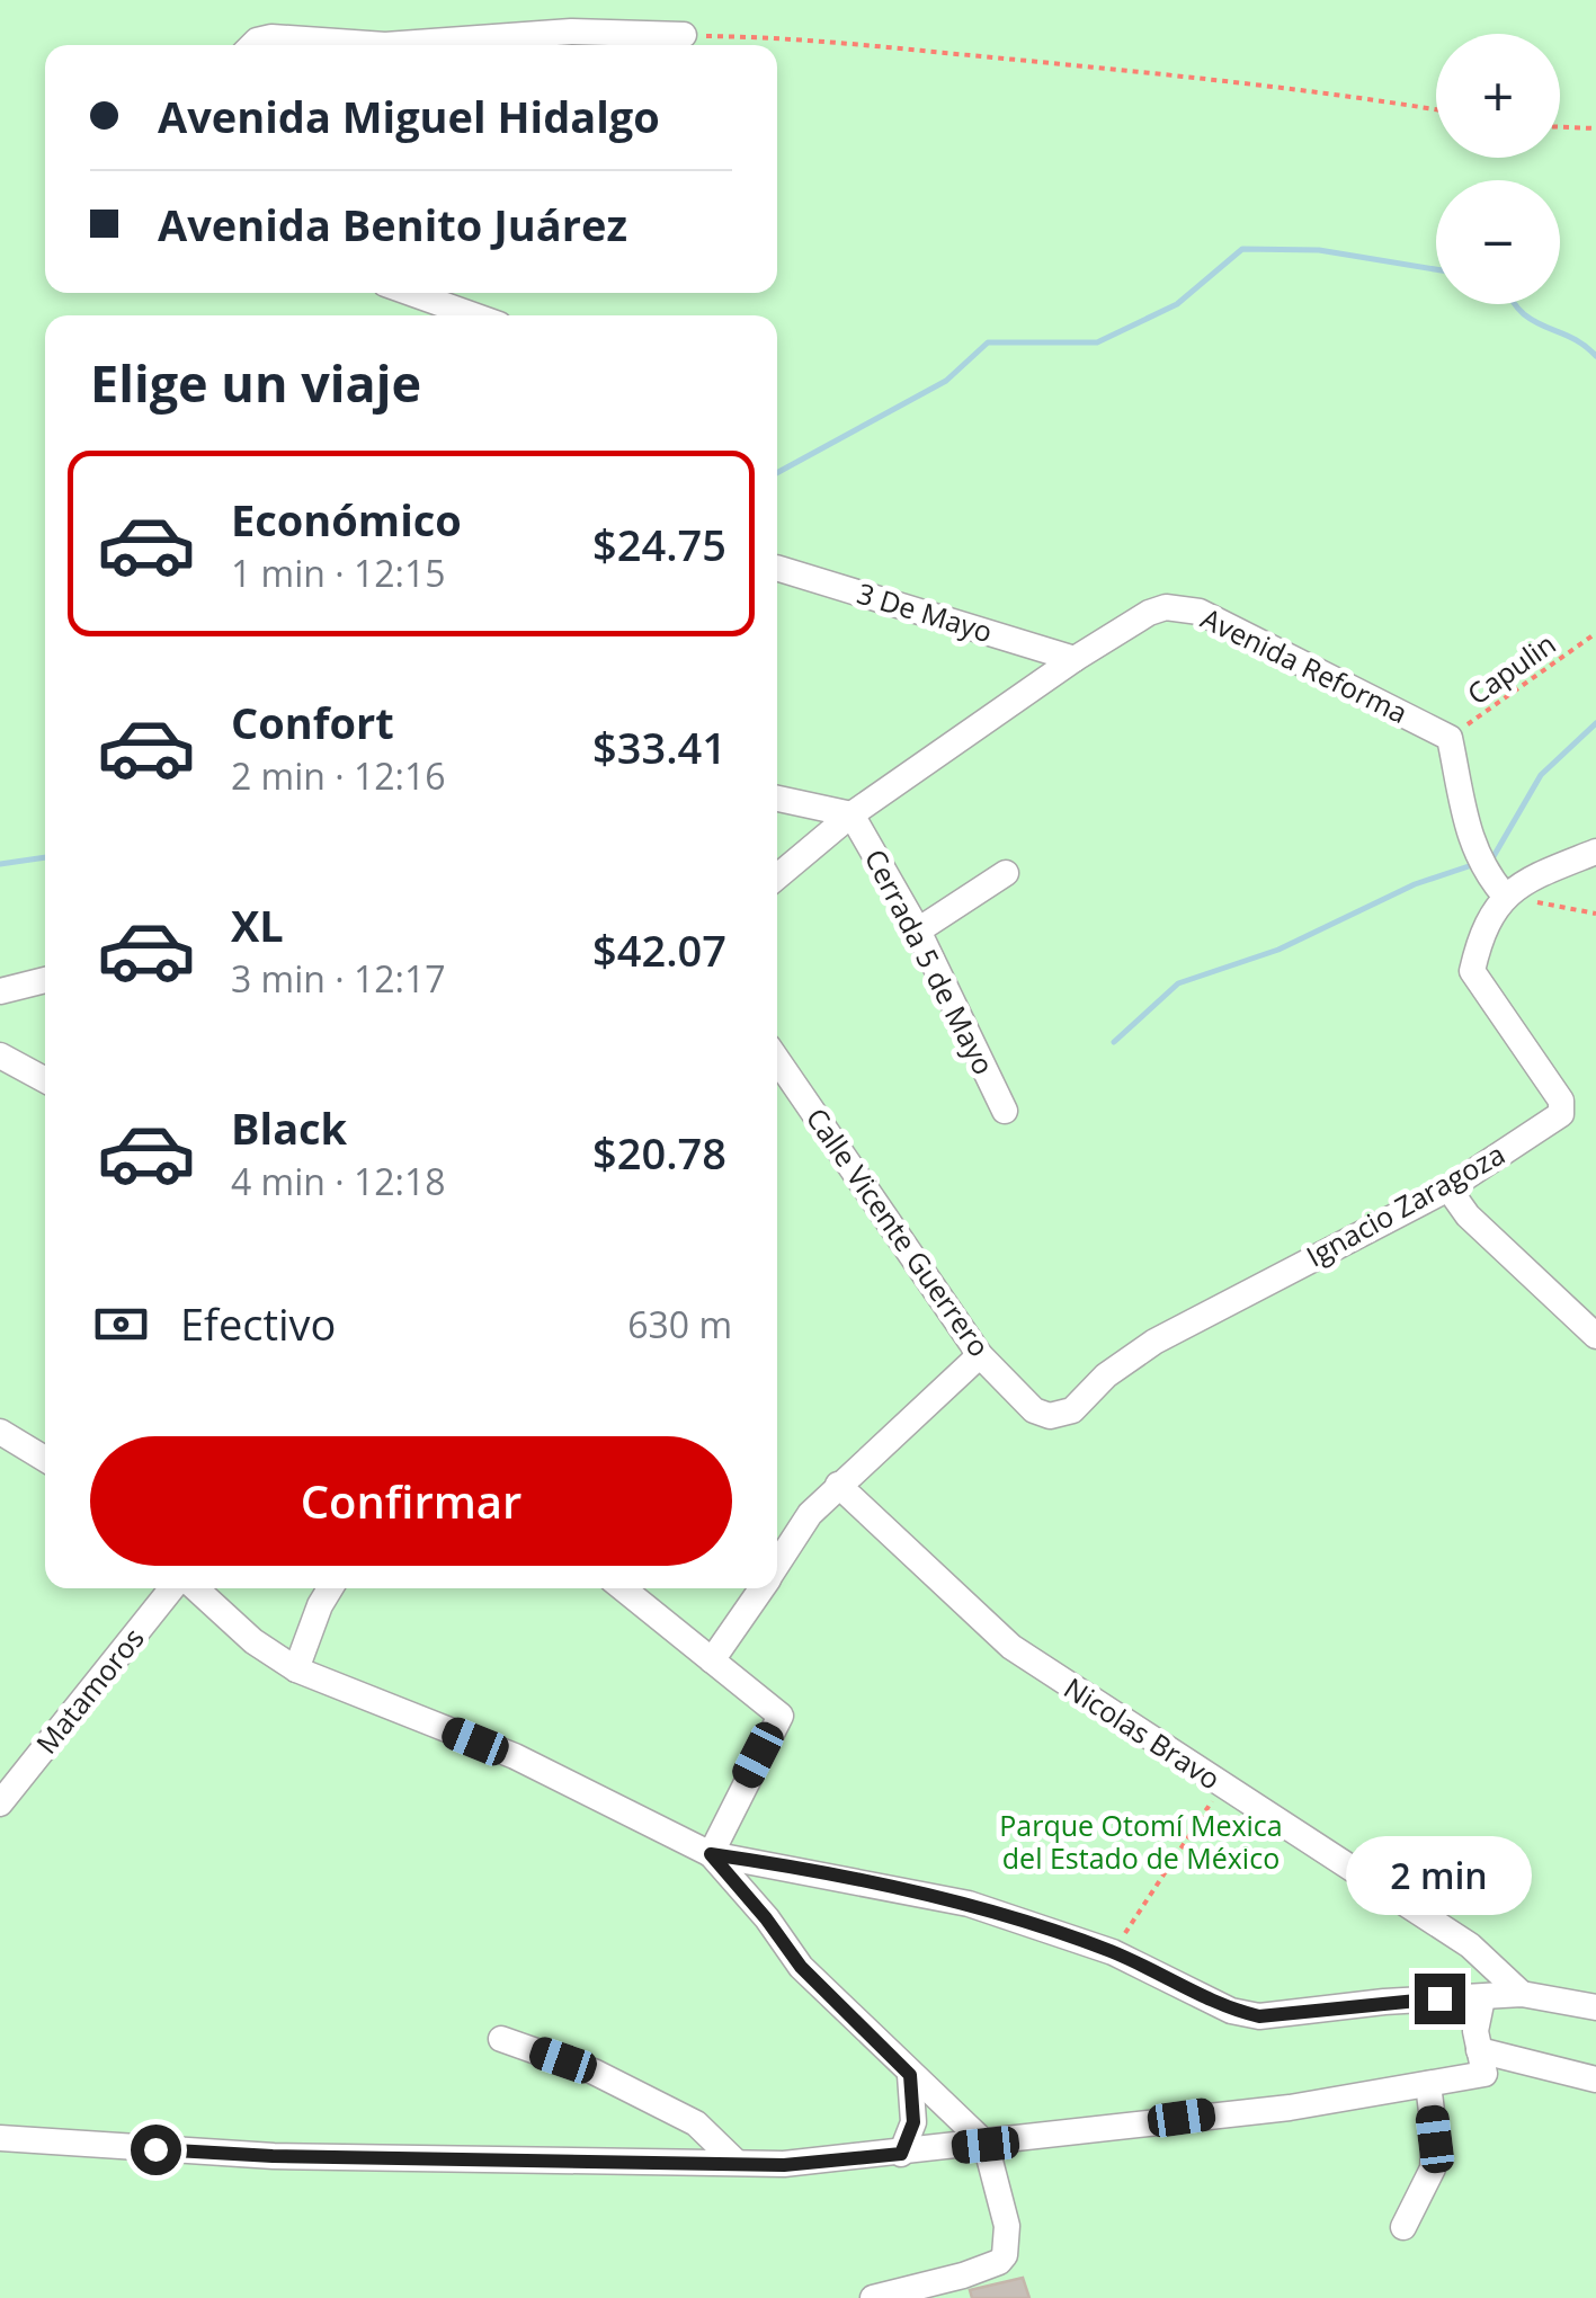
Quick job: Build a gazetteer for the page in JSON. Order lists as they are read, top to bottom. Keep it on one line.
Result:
{"streets":{"street":["3 De Mayo","Avenida Reforma","Cerrada 5 de Mayo","Ignacio Zaragoza","Calle Vicente Guerrero","Matamoros","Nicolas Bravo"],"path":["Capulin"]},"crossings":[["3 De Mayo","Avenida Reforma"],["Avenida Reforma","Capulin"],["Avenida Reforma","Cerrada 5 de Mayo"],["Ignacio Zaragoza","Calle Vicente Guerrero"]],"parks":["Parque Otomí Mexica del Estado de México"],"page":{"map_buttons":["+","−"],"banner":["Avenida Miguel Hidalgo","Avenida Benito Juárez"],"heading":"Elige un viaje","list":[{"name":"Económico","note":"1 min · 12:15","value":"$24.75"},{"name":"Confort","note":"2 min · 12:16","value":"$33.41"},{"name":"XL","note":"3 min · 12:17","value":"$42.07"},{"name":"Black","note":"4 min · 12:18","value":"$20.78"}],"pay":["Efectivo","630 m"],"buttons":"Confirmar","bubble":"2 min"}}
